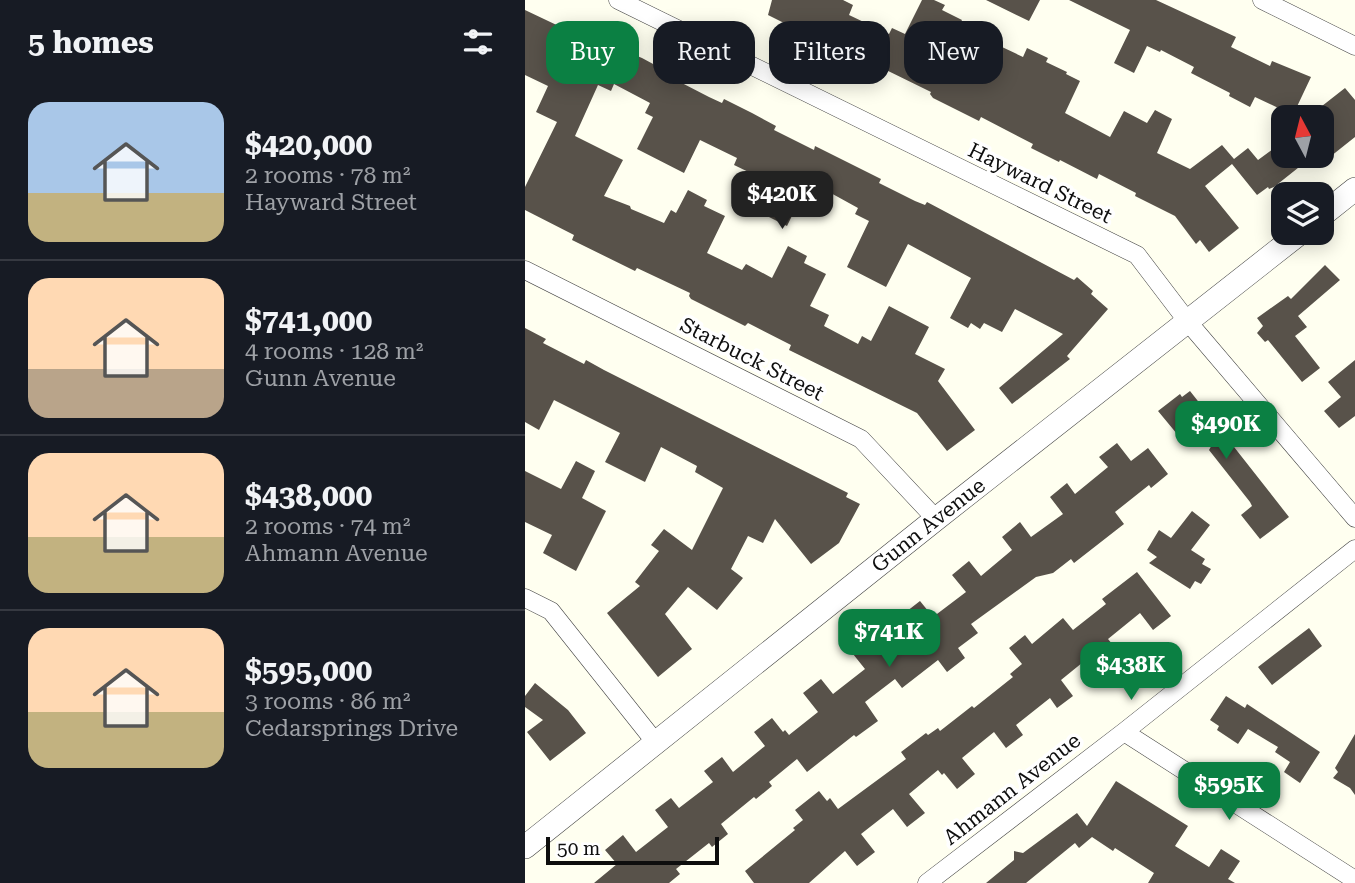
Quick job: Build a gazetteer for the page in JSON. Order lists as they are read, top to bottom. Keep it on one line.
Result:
{"streets":{"street":["Hayward Street","Starbuck Street","Gunn Avenue","Ahmann Avenue"]},"crossings":[["Hayward Street","Gunn Avenue"],["Starbuck Street","Gunn Avenue"]],"scale_bar":"50 m","north":"top","page":{"heading":"5 homes","chip":["Buy","Rent","Filters","New"],"list":[{"name":"$420,000","note":"2 rooms · 78 m² · Hayward Street"},{"name":"$741,000","note":"4 rooms · 128 m² · Gunn Avenue"},{"name":"$438,000","note":"2 rooms · 74 m² · Ahmann Avenue"},{"name":"$595,000","note":"3 rooms · 86 m² · Cedarsprings Drive"}],"price":["$420K","$490K","$741K","$438K","$595K"],"scale":"50 m"}}
